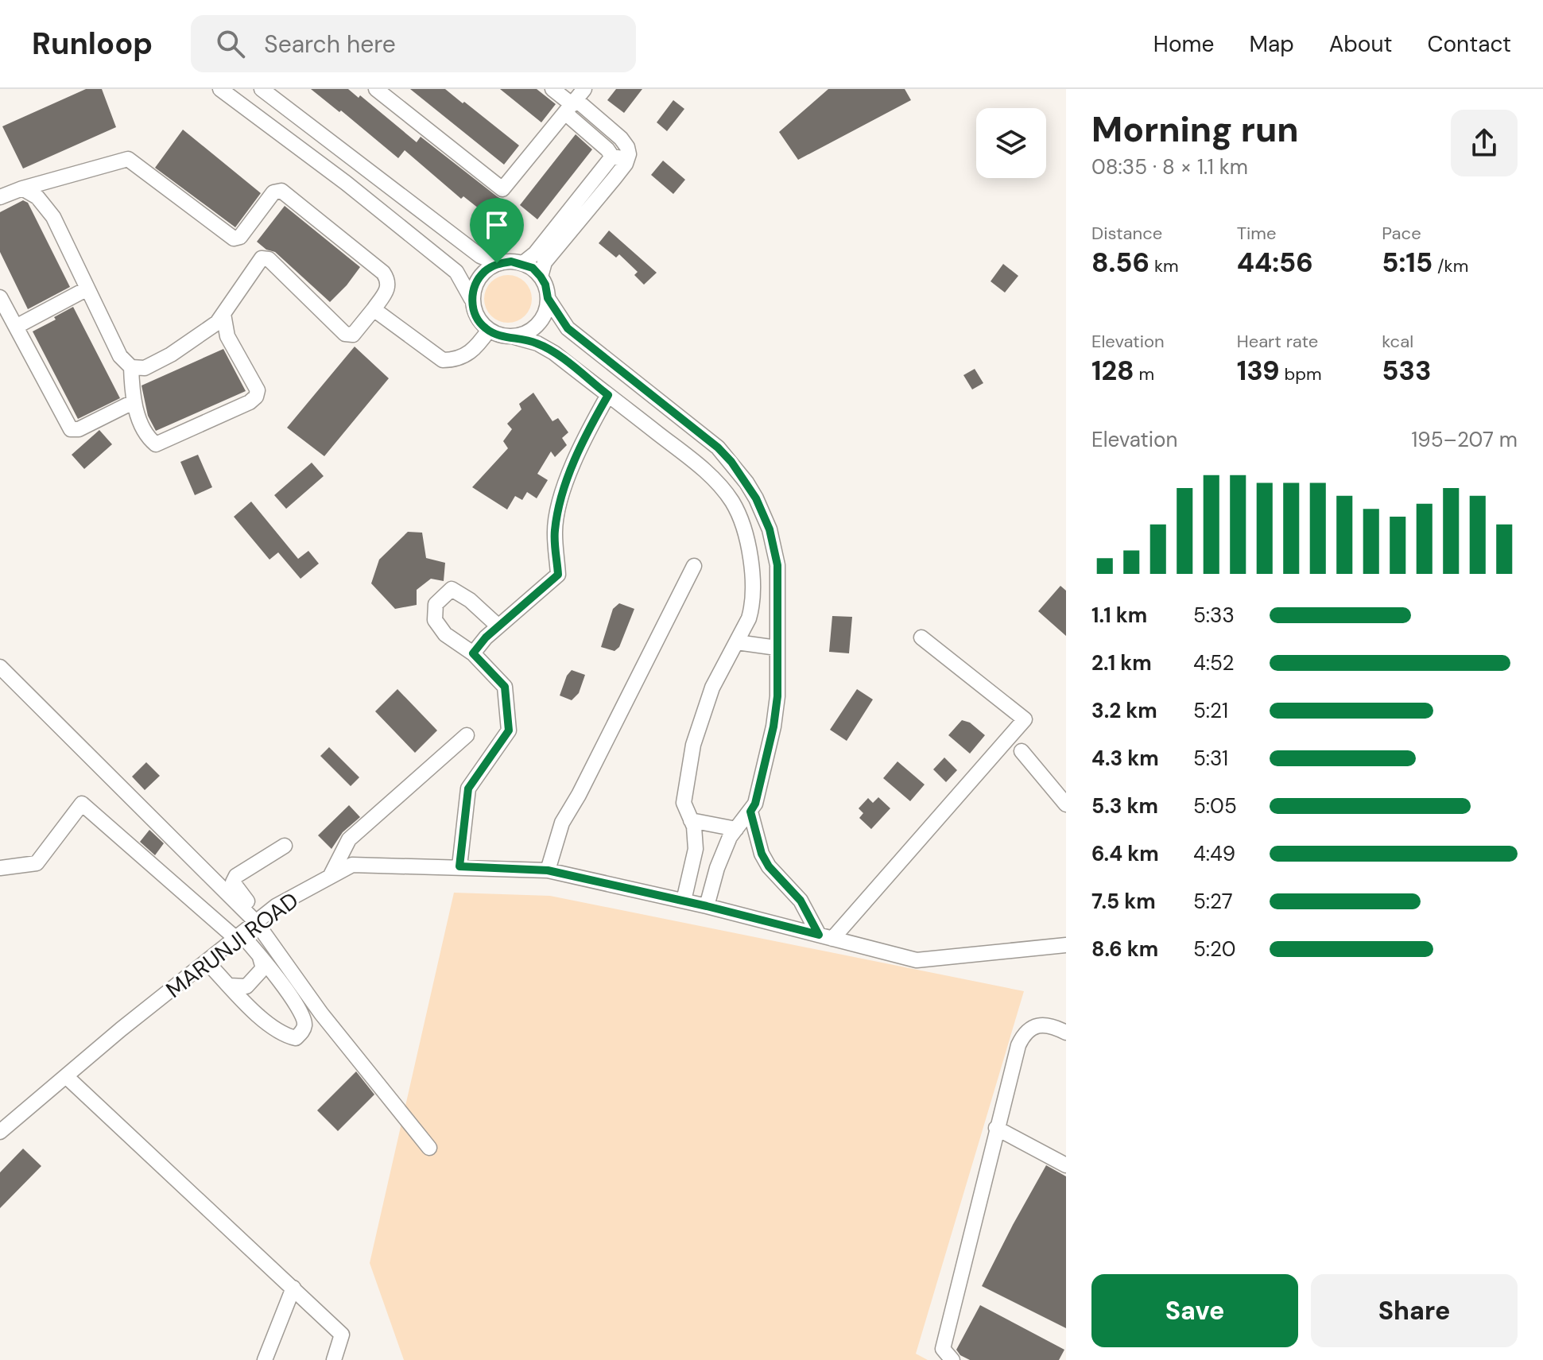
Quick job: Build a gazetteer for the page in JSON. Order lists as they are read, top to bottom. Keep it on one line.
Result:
{"streets":{"street":["MARUNJI ROAD"]},"page":{"header":"Runloop","search":"Search here","nav":["Home","Map","About","Contact"],"heading":["Morning run","08:35 · 8 × 1.1 km"],"stats":[["Distance","8.56 km"],["Time","44:56"],["Pace","5:15 /km"],["Elevation","128 m"],["Heart rate","139 bpm"],["kcal","533"]],"chart":["Elevation","195–207 m"],"list":[{"name":"1.1 km","note":"5:33"},{"name":"2.1 km","note":"4:52"},{"name":"3.2 km","note":"5:21"},{"name":"4.3 km","note":"5:31"},{"name":"5.3 km","note":"5:05"},{"name":"6.4 km","note":"4:49"},{"name":"7.5 km","note":"5:27"},{"name":"8.6 km","note":"5:20"}],"buttons":["Save","Share"]}}
